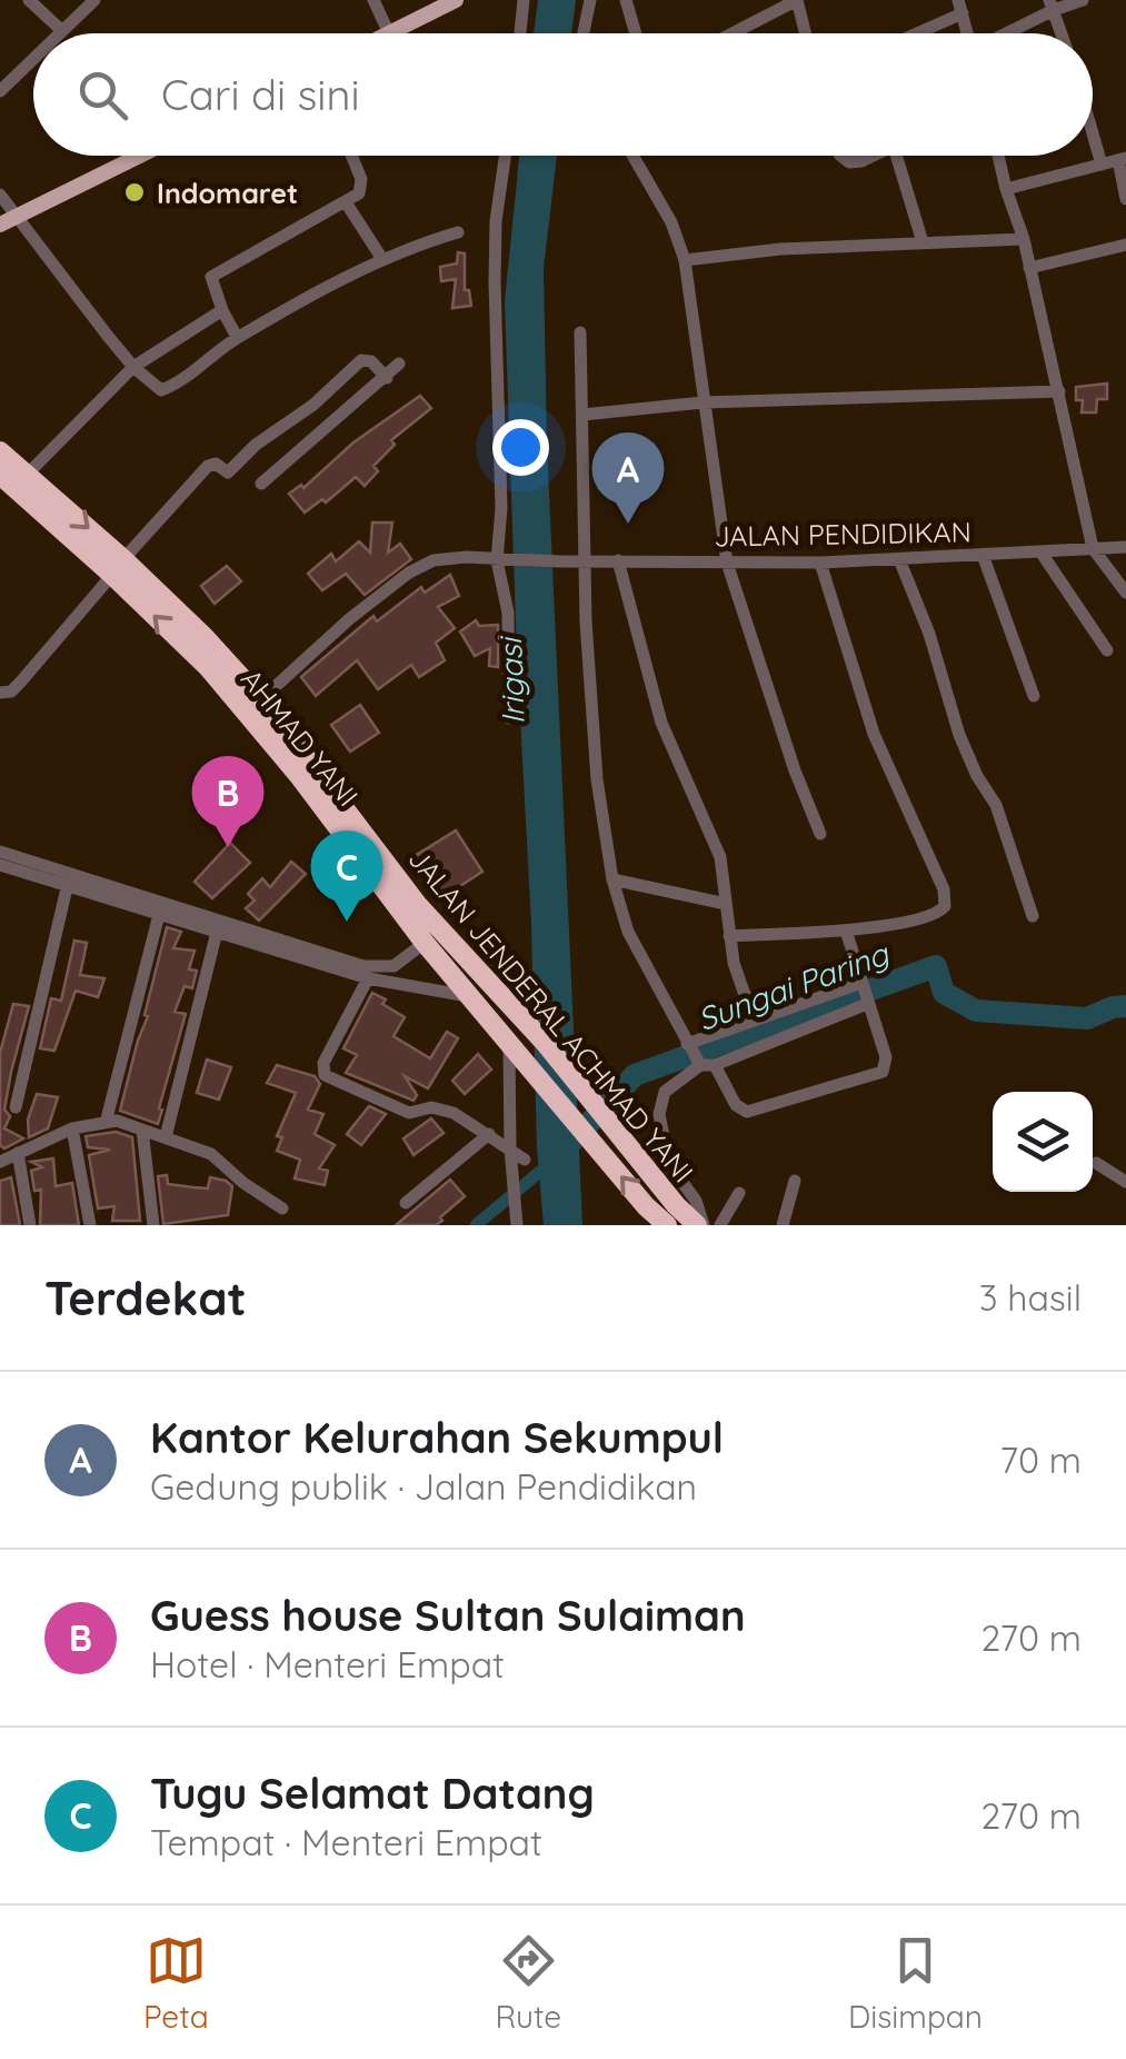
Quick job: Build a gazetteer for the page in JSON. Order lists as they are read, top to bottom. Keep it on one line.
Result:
{"streets":{"highway":["AHMAD YANI","JALAN JENDERAL ACHMAD YANI"],"street":["JALAN PENDIDIKAN"]},"crossings":[["AHMAD YANI","JALAN JENDERAL ACHMAD YANI"]],"water":["Irigasi","Sungai Paring"],"places":["Indomaret"],"page":{"search":"Cari di sini","pins":["A","B","C"],"heading":["Terdekat","3 hasil"],"list":[{"mark":"A","name":"Kantor Kelurahan Sekumpul","note":"Gedung publik · Jalan Pendidikan","value":"70 m"},{"mark":"B","name":"Guess house Sultan Sulaiman","note":"Hotel · Menteri Empat","value":"270 m"},{"mark":"C","name":"Tugu Selamat Datang","note":"Tempat · Menteri Empat","value":"270 m"}],"nav":["Peta","Rute","Disimpan"]}}
